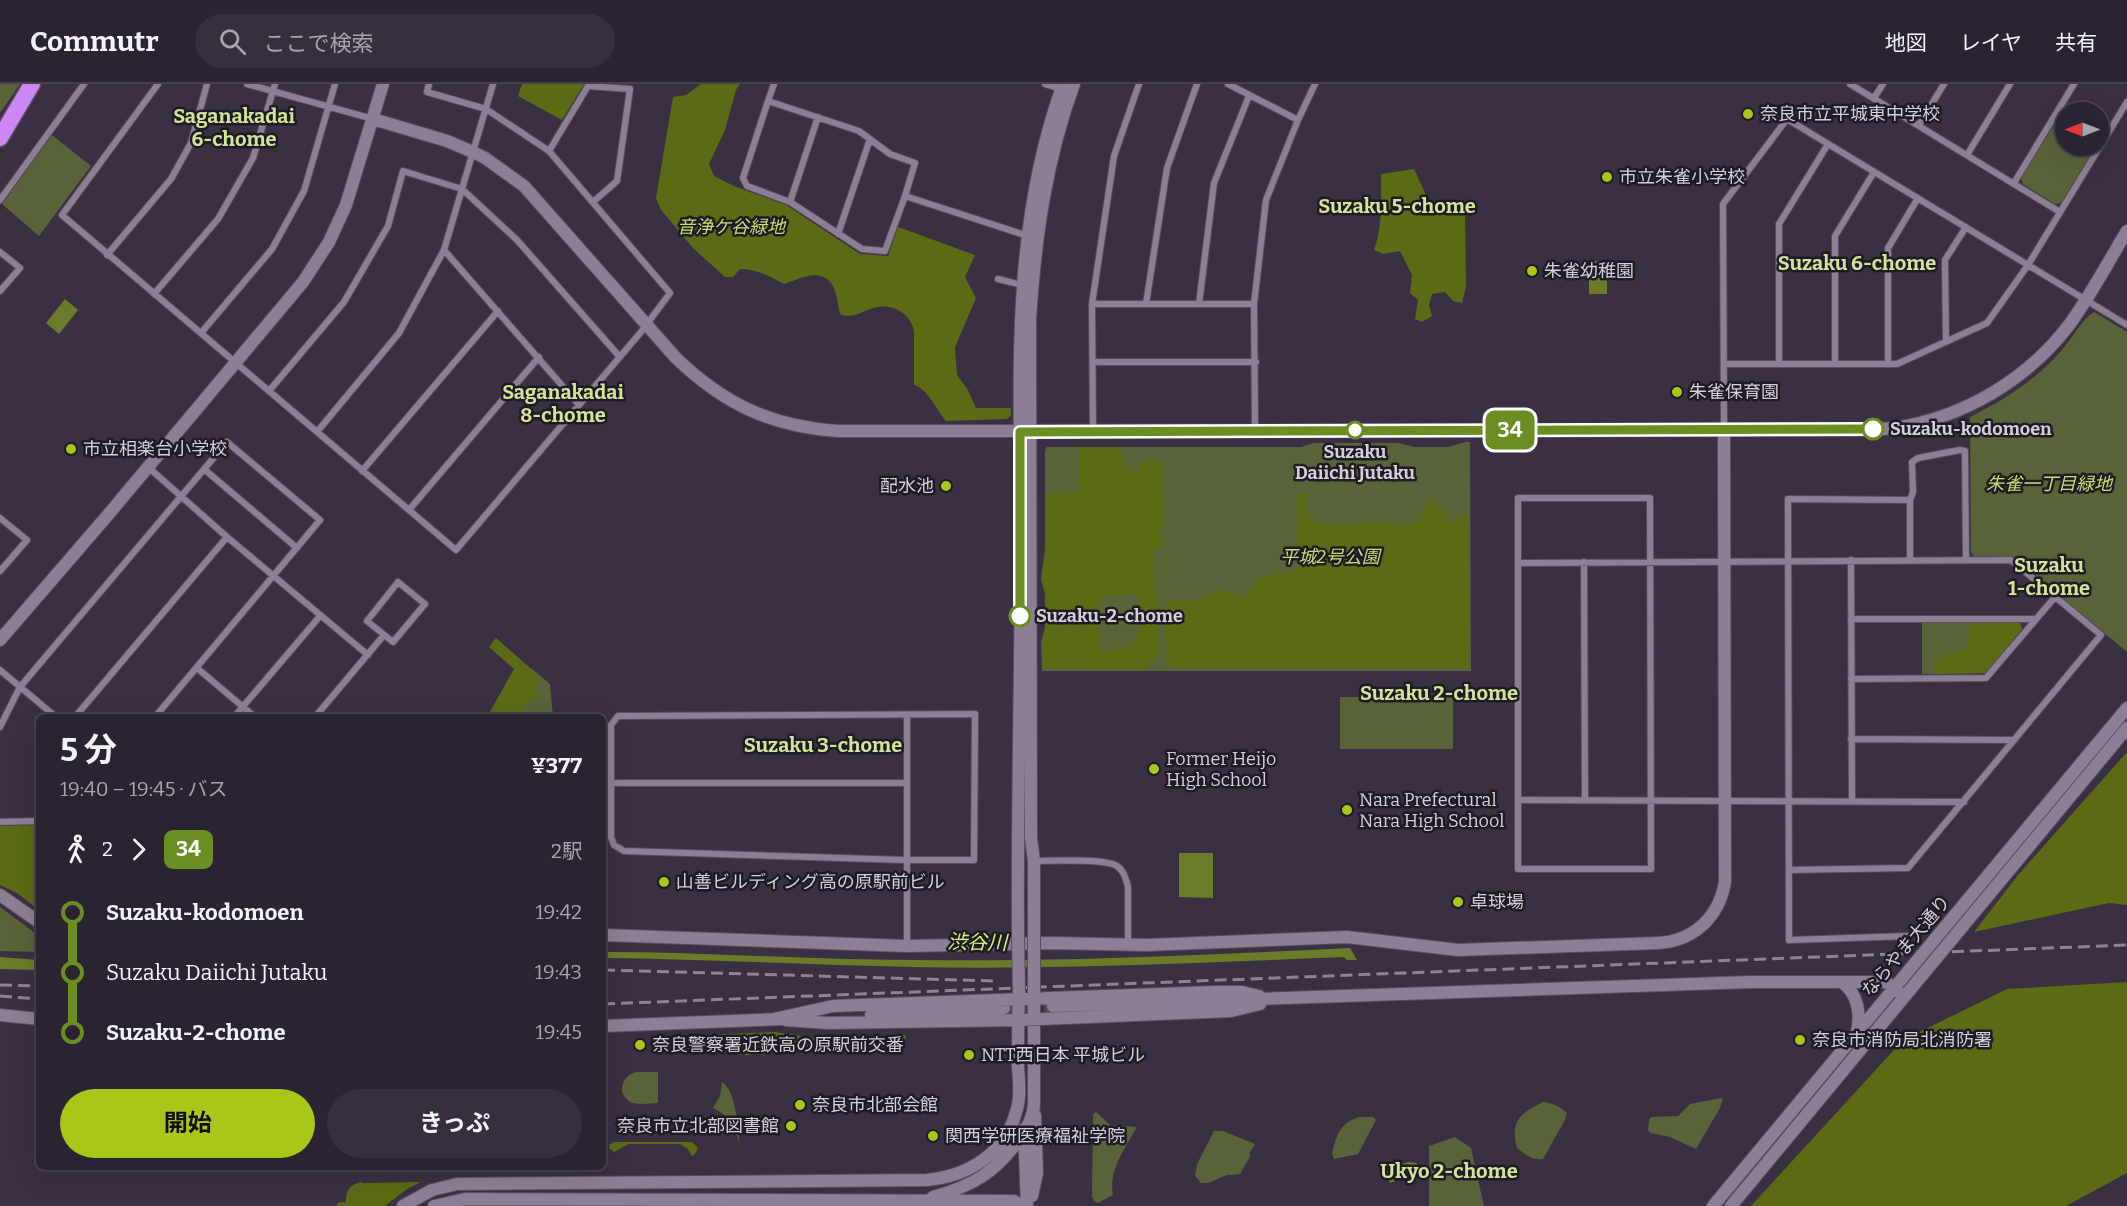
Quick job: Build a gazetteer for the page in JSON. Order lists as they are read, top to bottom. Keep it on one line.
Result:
{"streets":{"street":["ならやま大通り"]},"districts":["Saganakadai 6-chome","Suzaku 5-chome","Suzaku 6-chome","Saganakadai 8-chome","Suzaku 1-chome","Suzaku 2-chome","Suzaku 3-chome","Ukyo 2-chome"],"water":["渋谷川"],"parks":["音浄ケ谷緑地","朱雀一丁目緑地","平城2号公園"],"places":["奈良市立平城東中学校","市立朱雀小学校","朱雀幼稚園","朱雀保育園","Suzaku-kodomoen","Suzaku Daiichi Jutaku","市立相楽台小学校","配水池","Suzaku-2-chome","Former Heijo High School","Nara Prefectural Nara High School","山善ビルディング高の原駅前ビル","卓球場","奈良市消防局北消防署","奈良警察署近鉄高の原駅前交番","NTT西日本 平城ビル","奈良市北部会館","奈良市立北部図書館","関西学研医療福祉学院"],"lines":["bus line 34"],"north":"left","page":{"header":"Commutr","search":"ここで検索","nav":["地図","レイヤ","共有"],"on_map":"34","heading":["5 分","19:40 – 19:45 · バス","¥377"],"legs":["2","34","2駅"],"list":[{"name":"Suzaku-kodomoen","value":"19:42"},{"name":"Suzaku Daiichi Jutaku","value":"19:43"},{"name":"Suzaku-2-chome","value":"19:45"}],"buttons":["開始","きっぷ"]}}
